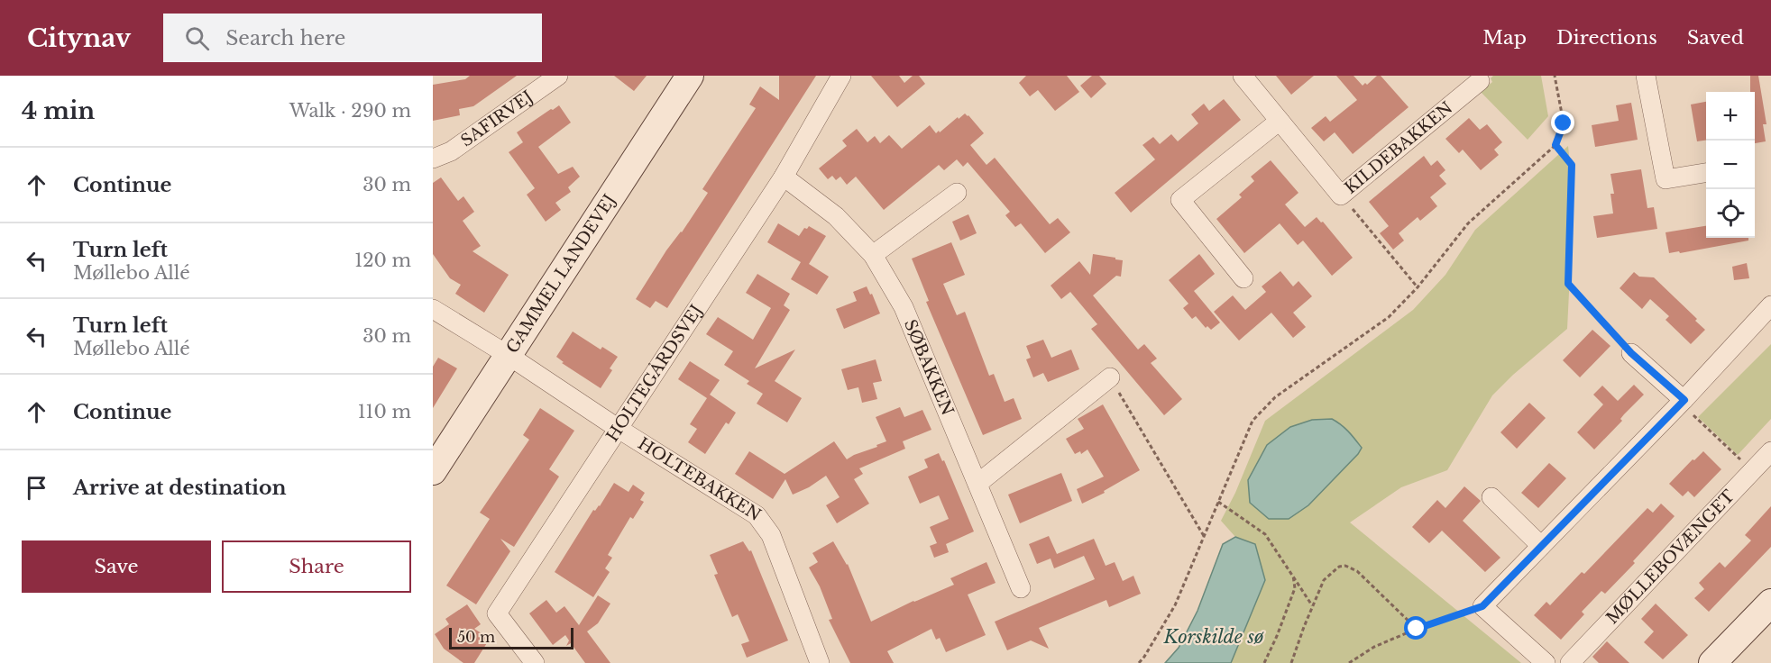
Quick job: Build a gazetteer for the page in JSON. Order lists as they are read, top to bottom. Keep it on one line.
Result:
{"streets":{"street":["SAFIRVEJ","KILDEBAKKEN","GAMMEL LANDEVEJ","SØBAKKEN","HOLTEGÅRDSVEJ","HOLTEBAKKEN","MØLLEBOVÆNGET"]},"crossings":[["GAMMEL LANDEVEJ","HOLTEBAKKEN"],["SØBAKKEN","HOLTEGÅRDSVEJ"],["HOLTEGÅRDSVEJ","HOLTEBAKKEN"]],"water":["Korskilde sø"],"scale_bar":"50 m","page":{"header":"Citynav","search":"Search here","nav":["Map","Directions","Saved"],"heading":["4 min","Walk · 290 m"],"map_buttons":["+","−"],"list":[["Continue","30 m"],["Turn left","Møllebo Allé","120 m"],["Turn left","Møllebo Allé","30 m"],["Continue","110 m"],"Arrive at destination"],"buttons":["Save","Share"],"scale":"50 m"}}
